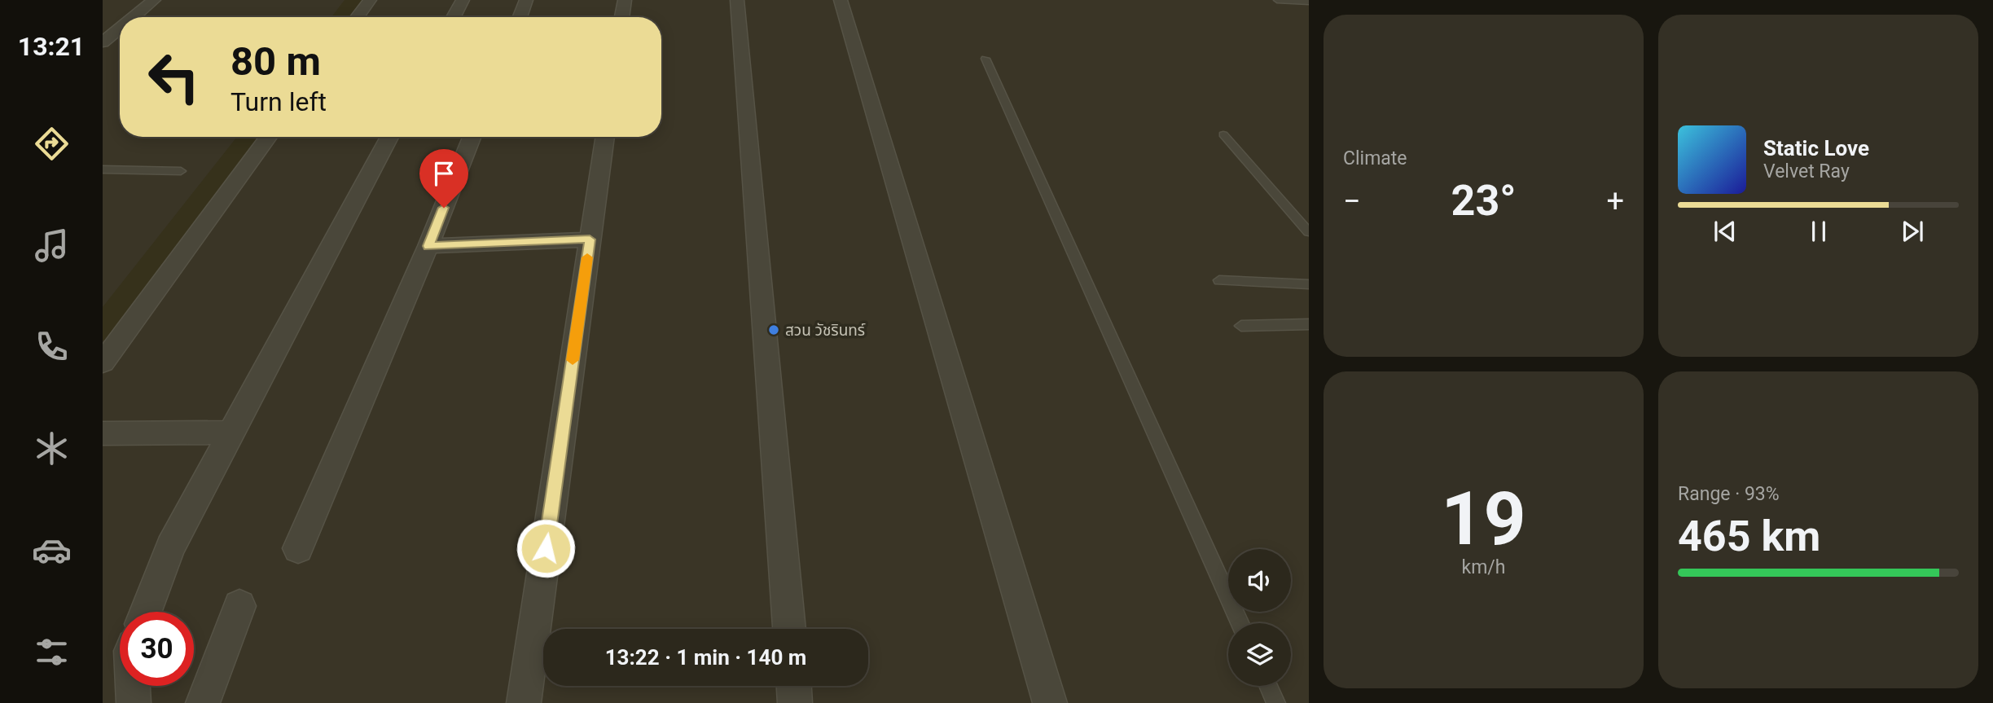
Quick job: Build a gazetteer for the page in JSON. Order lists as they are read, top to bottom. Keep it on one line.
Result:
{"places":["สวน วัชรินทร์"],"page":{"tabs":"13:21","tile":["Climate",["19","km/h"],["Range · 93%","465 km"]],"turn":["80 m","Turn left"],"song":["Static Love","Velvet Ray"],"heat":["−","23°","+"],"limit":"30","trip":"13:22 · 1 min · 140 m"}}
